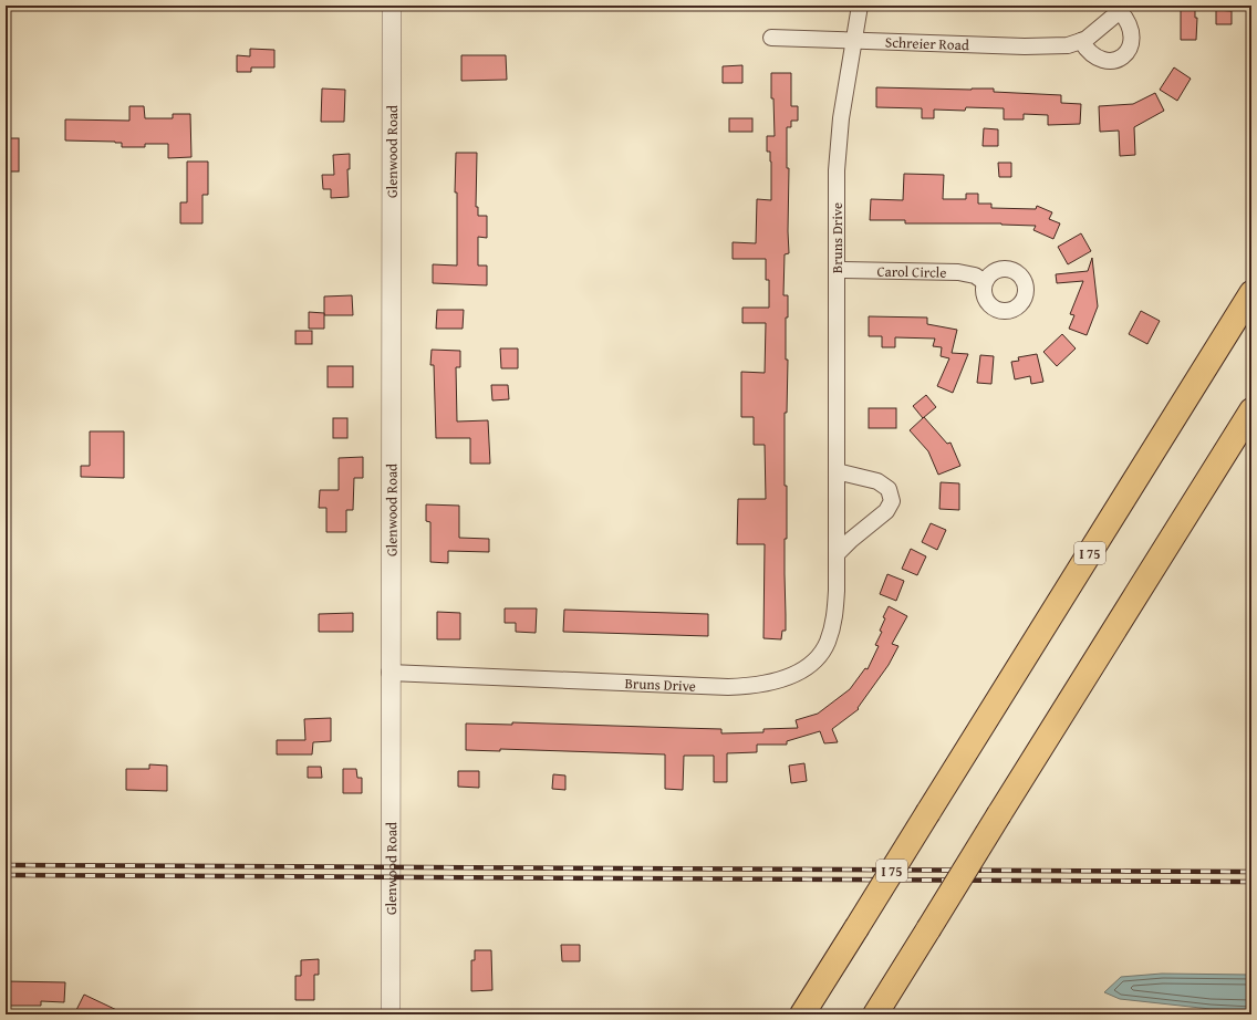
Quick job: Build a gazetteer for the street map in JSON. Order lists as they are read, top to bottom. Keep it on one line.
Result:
{"streets":{"highway":["I 75"],"street":["Schreier Road","Glenwood Road","Bruns Drive","Carol Circle"]},"crossings":[["Schreier Road","Bruns Drive"],["Glenwood Road","Bruns Drive"],["Bruns Drive","Carol Circle"]]}
